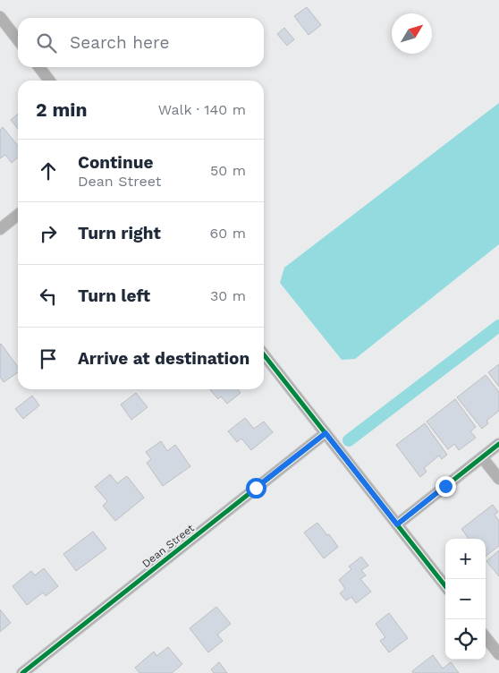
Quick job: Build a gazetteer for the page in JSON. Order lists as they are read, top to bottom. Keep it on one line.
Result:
{"streets":{"street":["Dean Street"]},"north":"top right","page":{"search":"Search here","heading":["2 min","Walk · 140 m"],"list":[["Continue","Dean Street","50 m"],["Turn right","60 m"],["Turn left","30 m"],"Arrive at destination"],"map_buttons":["+","−"]}}
